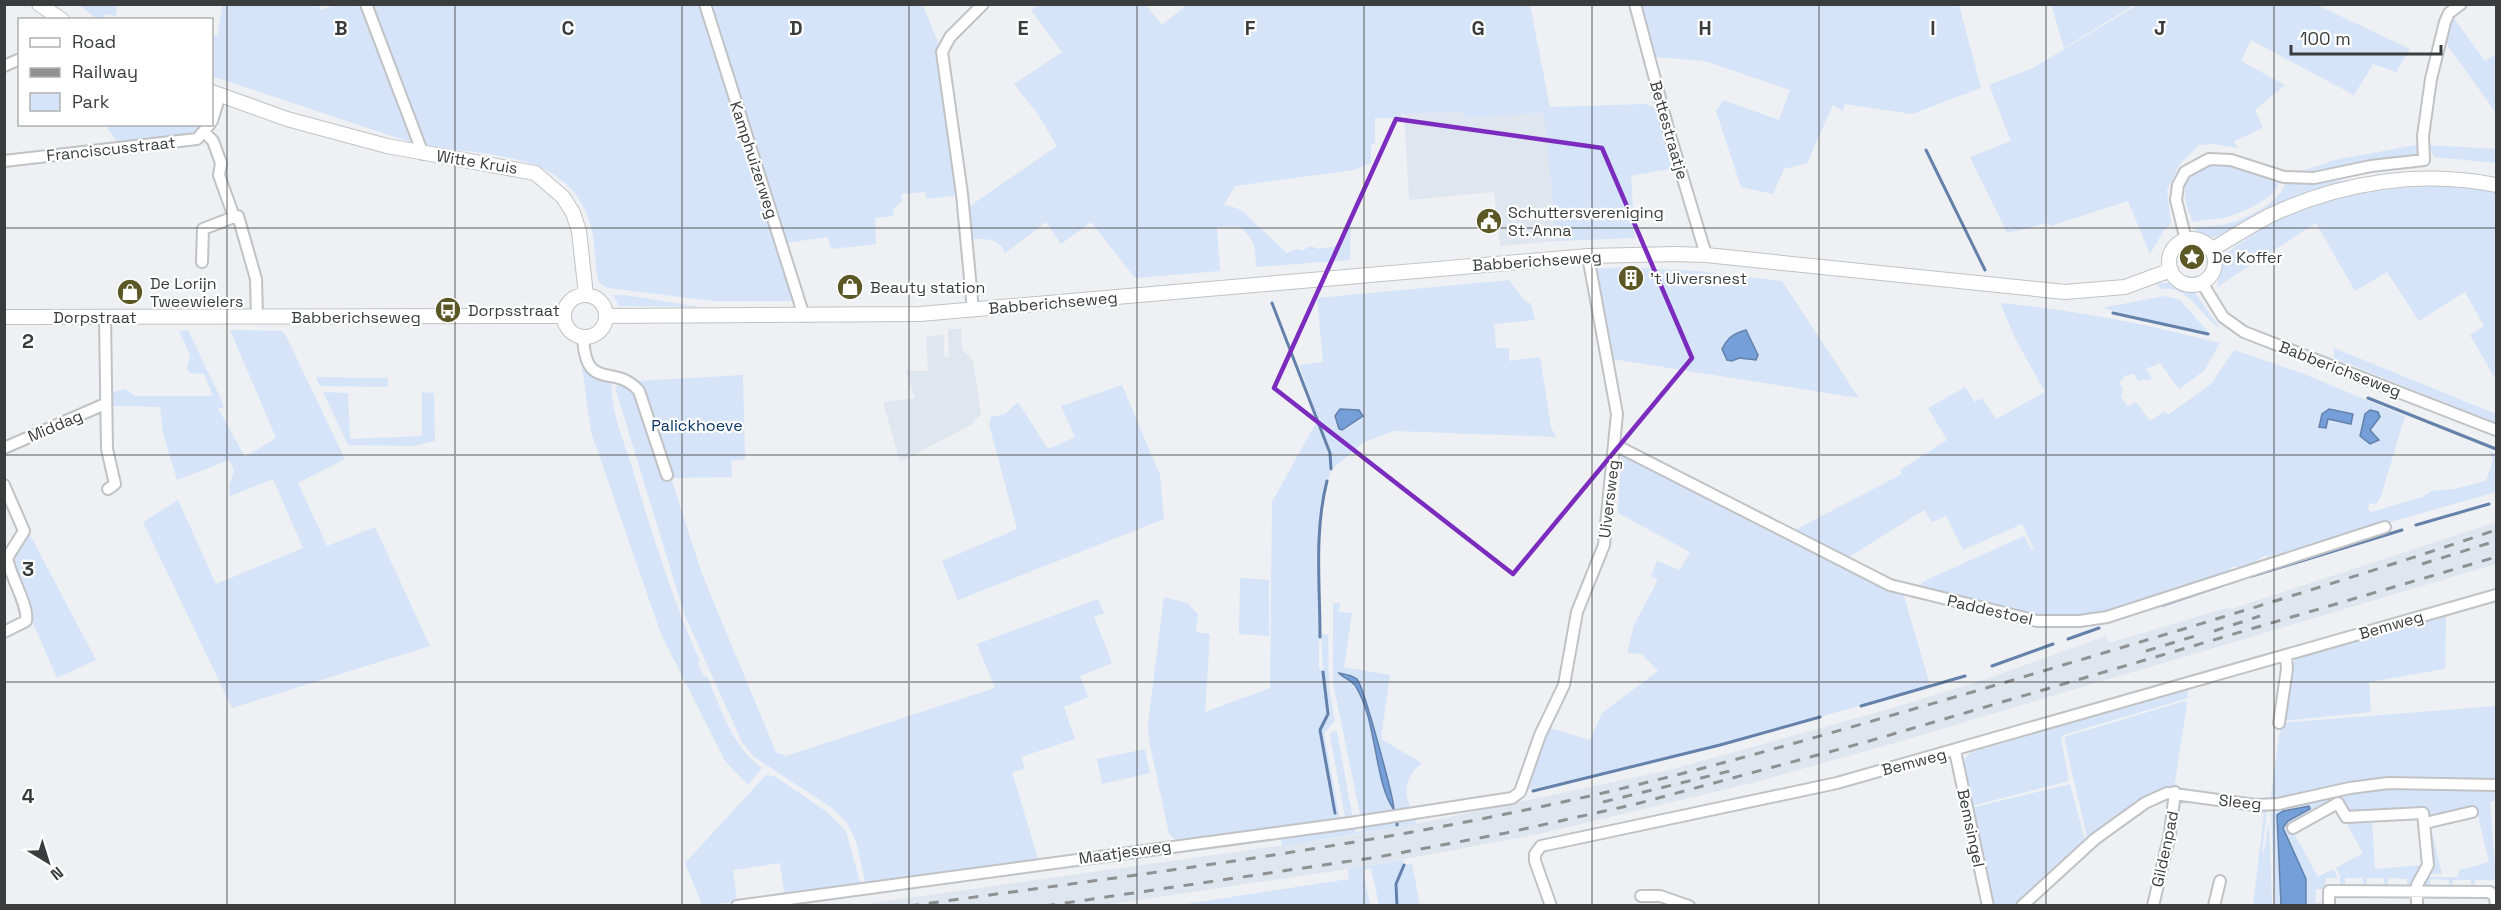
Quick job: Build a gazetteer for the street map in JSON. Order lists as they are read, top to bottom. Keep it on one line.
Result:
{"streets":{"main road":["Witte Kruis","Babberichseweg","Dorpstraat"],"street":["Bettestraatje","Franciscusstraat","Kamphuizerweg","Middag","Uiversweg","Paddestoel","Bemweg","Sleeg","Bemsingel","Gildenpad","Maatjesweg"]},"crossings":[["Bettestraatje","Babberichseweg"],["Kamphuizerweg","Babberichseweg"],["Witte Kruis","Babberichseweg"],["Babberichseweg","Dorpstraat"],["Babberichseweg","Uiversweg"],["Dorpstraat","Middag"],["Uiversweg","Paddestoel"],["Uiversweg","Maatjesweg"],["Bemweg","Bemsingel"],["Sleeg","Gildenpad"]],"parks":["Palickhoeve"],"places":{"public building":["Schuttersvereniging St. Anna"],"place":["De Koffer"],"building":["'t Uiversnest"],"shop":["Beauty station","De Lorijn Tweewielers"],"bus stop":["Dorpsstraat"]},"legend":["Road","Railway","Park"],"scale_bar":"100 m","north":"bottom right","grid":{"columns":["B","C","D","E","F","G","H","I","J"],"rows":["2","3","4"]}}
